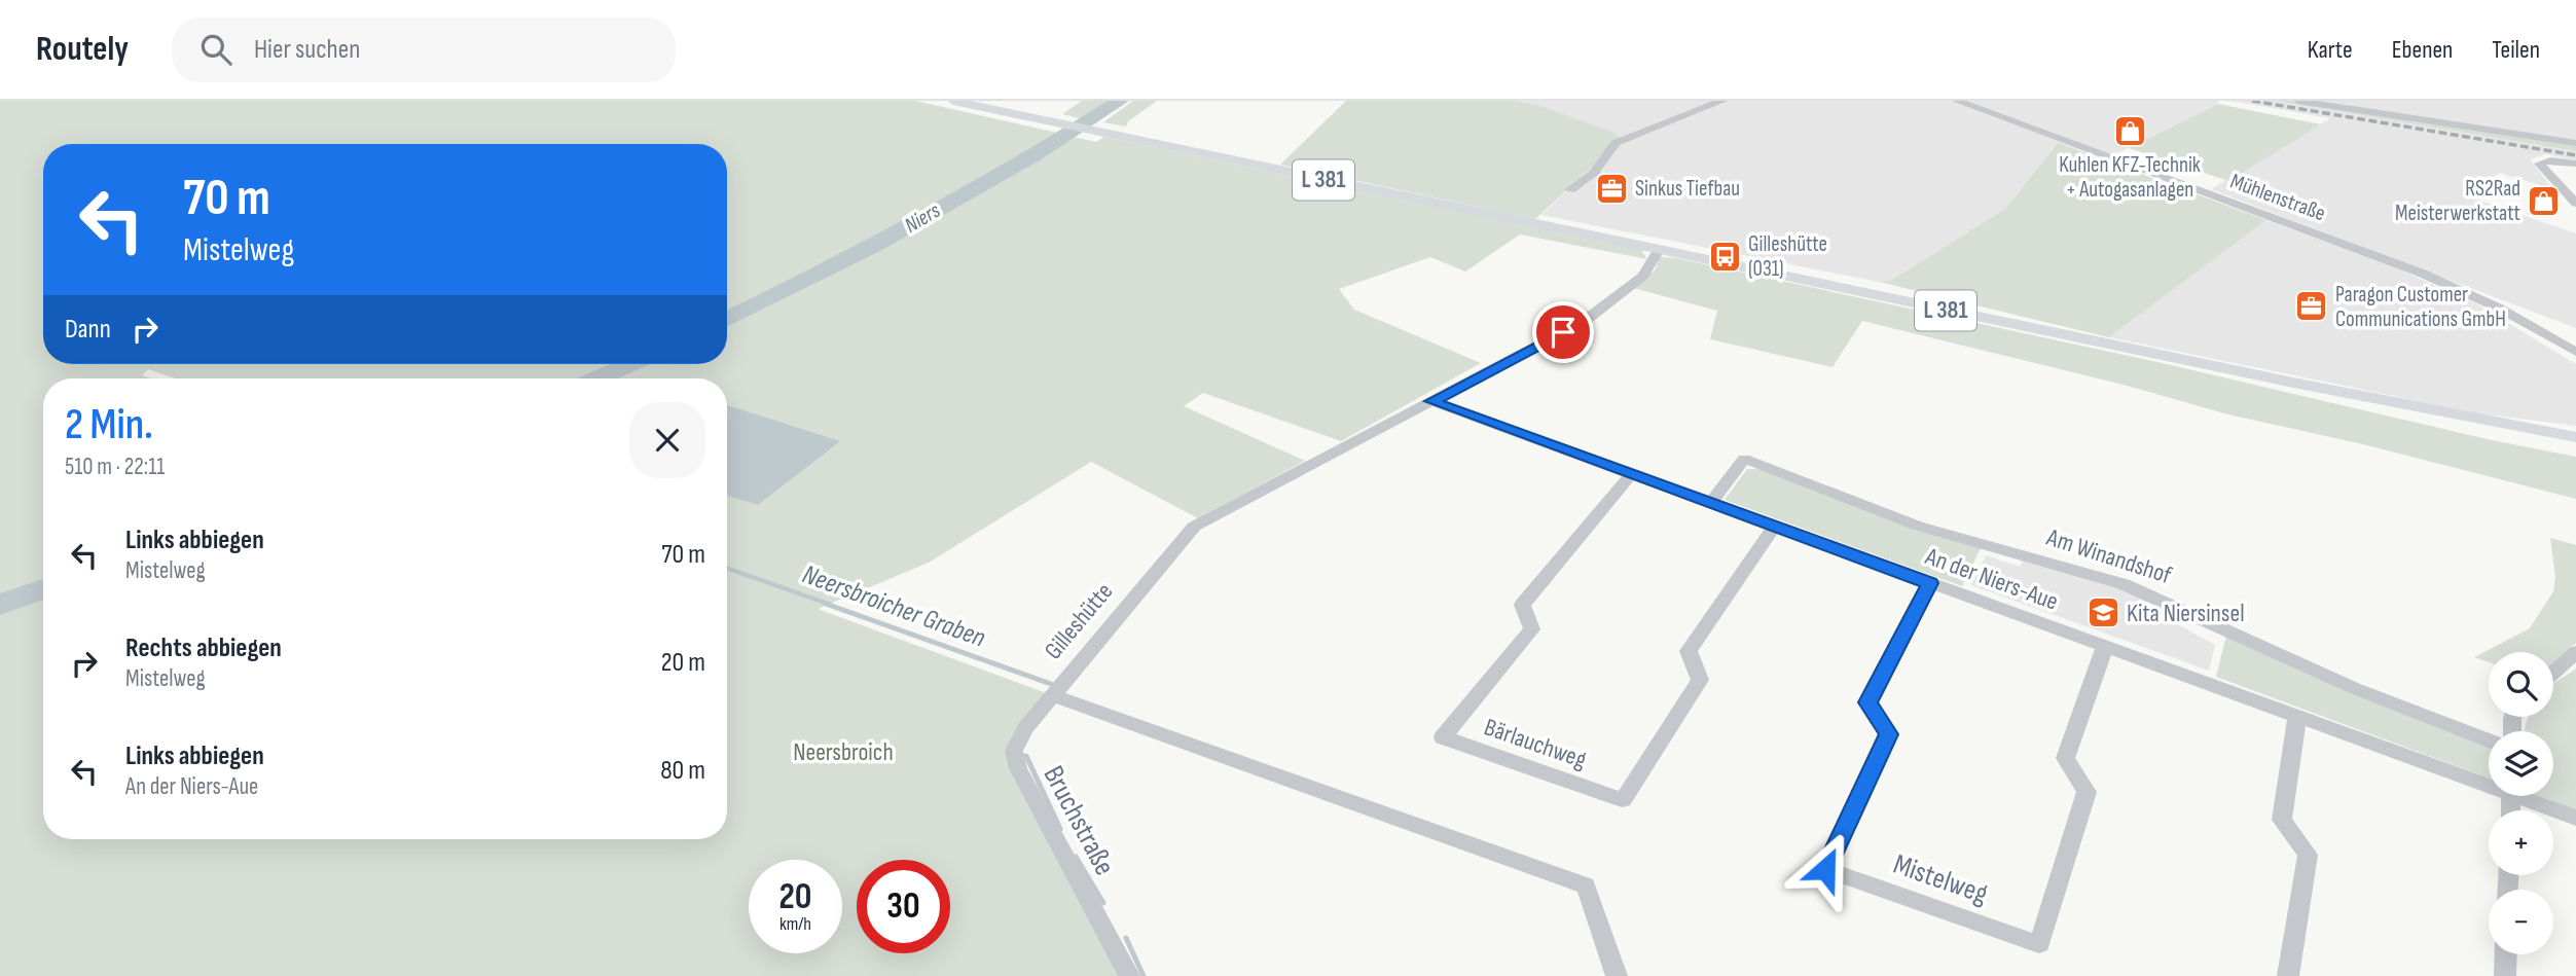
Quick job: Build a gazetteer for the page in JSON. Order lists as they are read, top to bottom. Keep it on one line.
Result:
{"streets":{"main road":["L 381"],"street":["Mühlenstraße","Am Winandshof","An der Niers-Aue","Gilleshütte","Bärlauchweg","Bruchstraße","Mistelweg"]},"crossings":[["L 381","Gilleshütte"],["Am Winandshof","An der Niers-Aue"],["An der Niers-Aue","Gilleshütte"],["An der Niers-Aue","Bärlauchweg"],["An der Niers-Aue","Mistelweg"],["Gilleshütte","Bruchstraße"]],"water":["Niers","Neersbroicher Graben"],"parks":["Neersbroich"],"places":{"shop":["Kuhlen KFZ-Technik + Autogasanlagen","RS2Rad Meisterwerkstatt"],"office":["Sinkus Tiefbau","Paragon Customer Communications GmbH"],"bus stop":["Gilleshütte (031)"],"school or university":["Kita Niersinsel"]},"page":{"header":"Routely","search":"Hier suchen","nav":["Karte","Ebenen","Teilen"],"turn":["70 m","Mistelweg"],"then":"Dann","heading":["2 Min.","510 m · 22:11"],"list":[{"name":"Links abbiegen","note":"Mistelweg","value":"70 m"},{"name":"Rechts abbiegen","note":"Mistelweg","value":"20 m"},{"name":"Links abbiegen","note":"An der Niers-Aue","value":"80 m"}],"map_buttons":["+","−"],"speed":"20 km/h","limit":"30"}}
